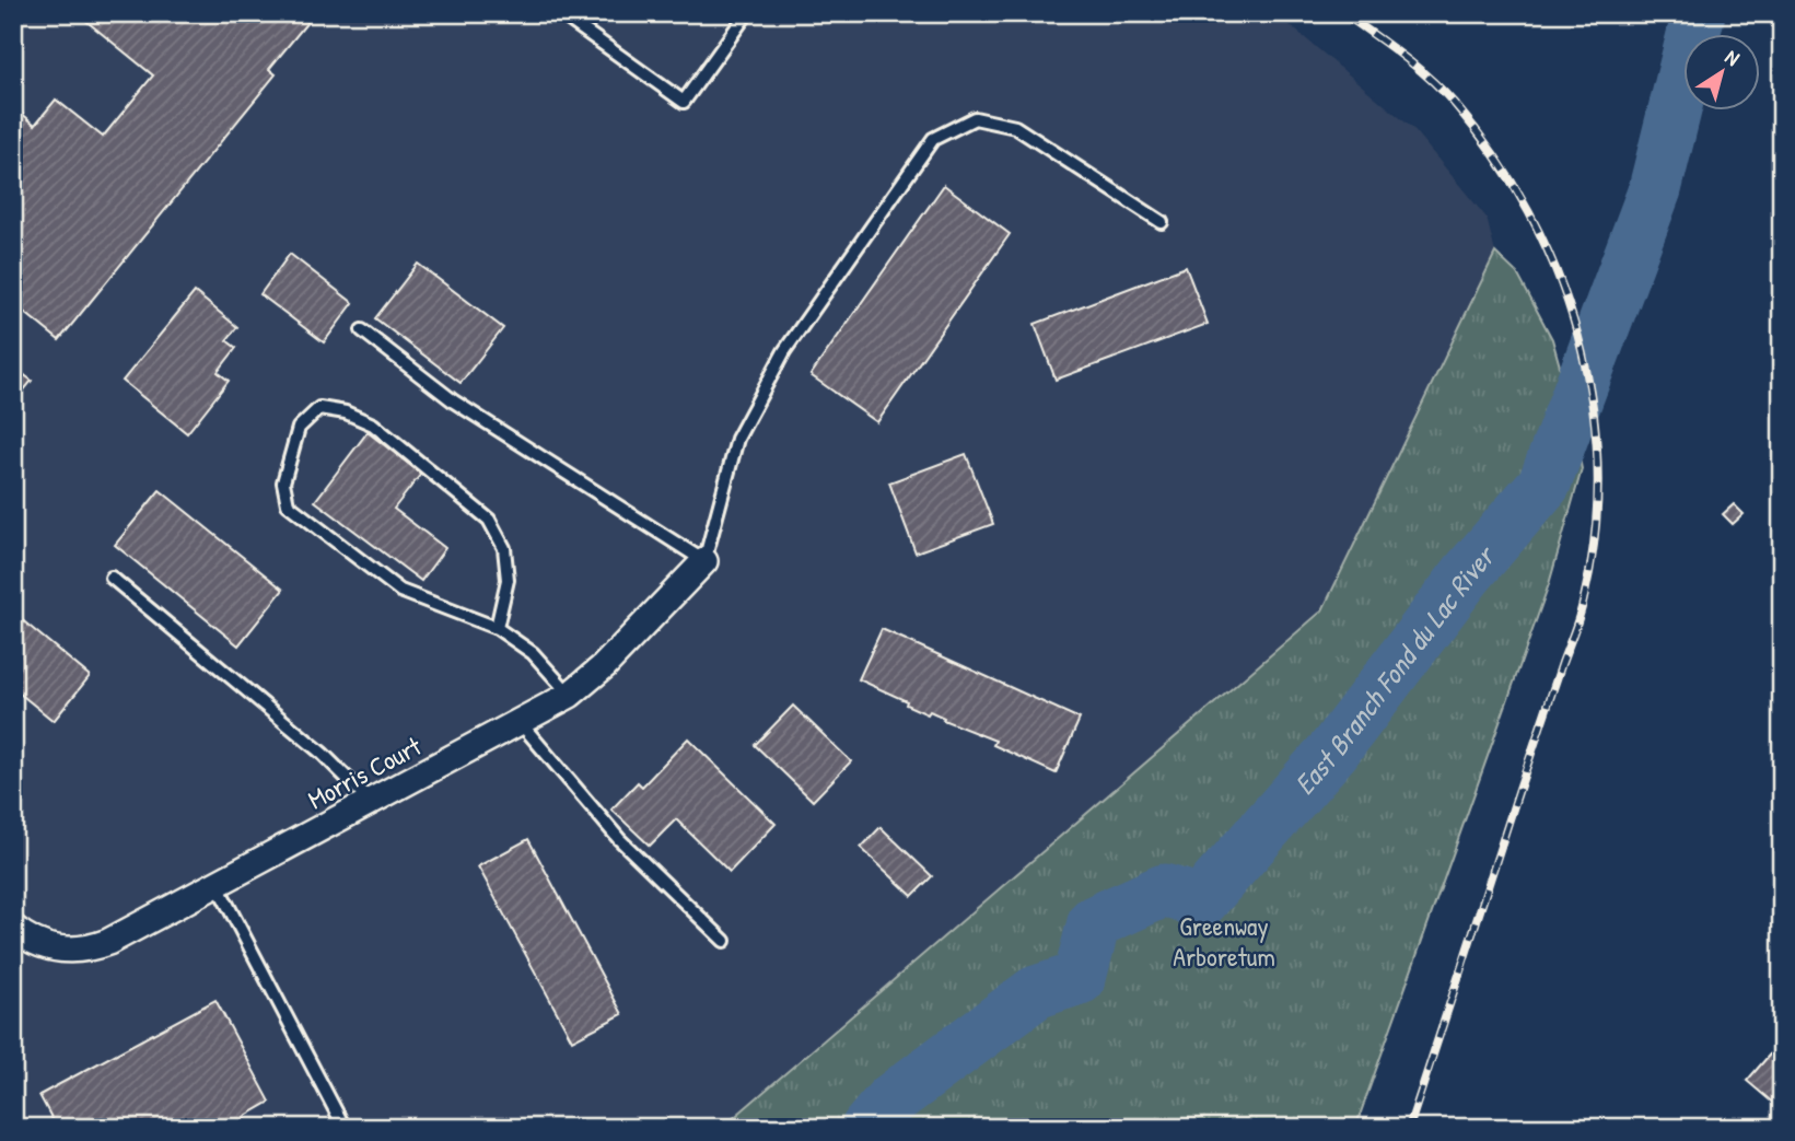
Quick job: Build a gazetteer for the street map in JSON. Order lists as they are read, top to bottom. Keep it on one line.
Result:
{"streets":{"street":["Morris Court"]},"water":["East Branch Fond du Lac River"],"parks":["Greenway Arboretum"],"north":"top right"}
